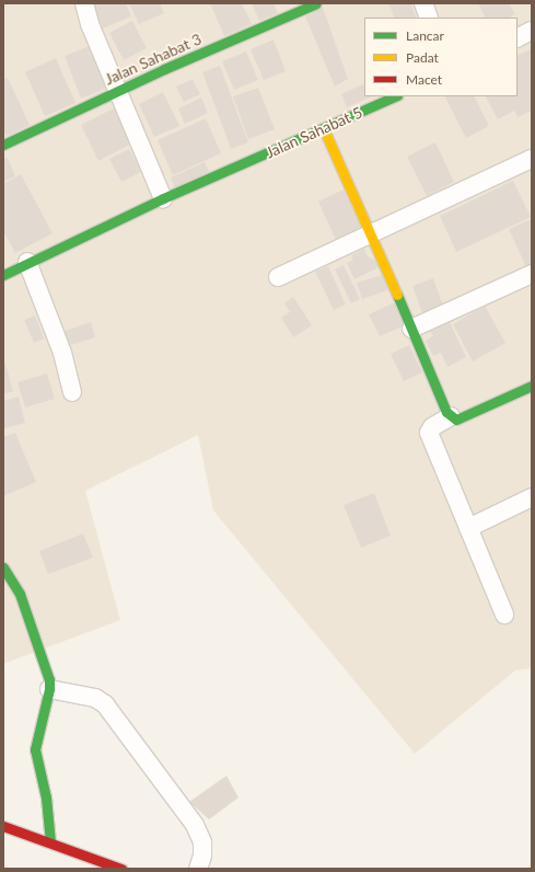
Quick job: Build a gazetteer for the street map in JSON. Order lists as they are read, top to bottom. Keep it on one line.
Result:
{"streets":{"street":["Jalan Sahabat 3","Jalan Sahabat 5"]},"legend":["Lancar","Padat","Macet"]}
